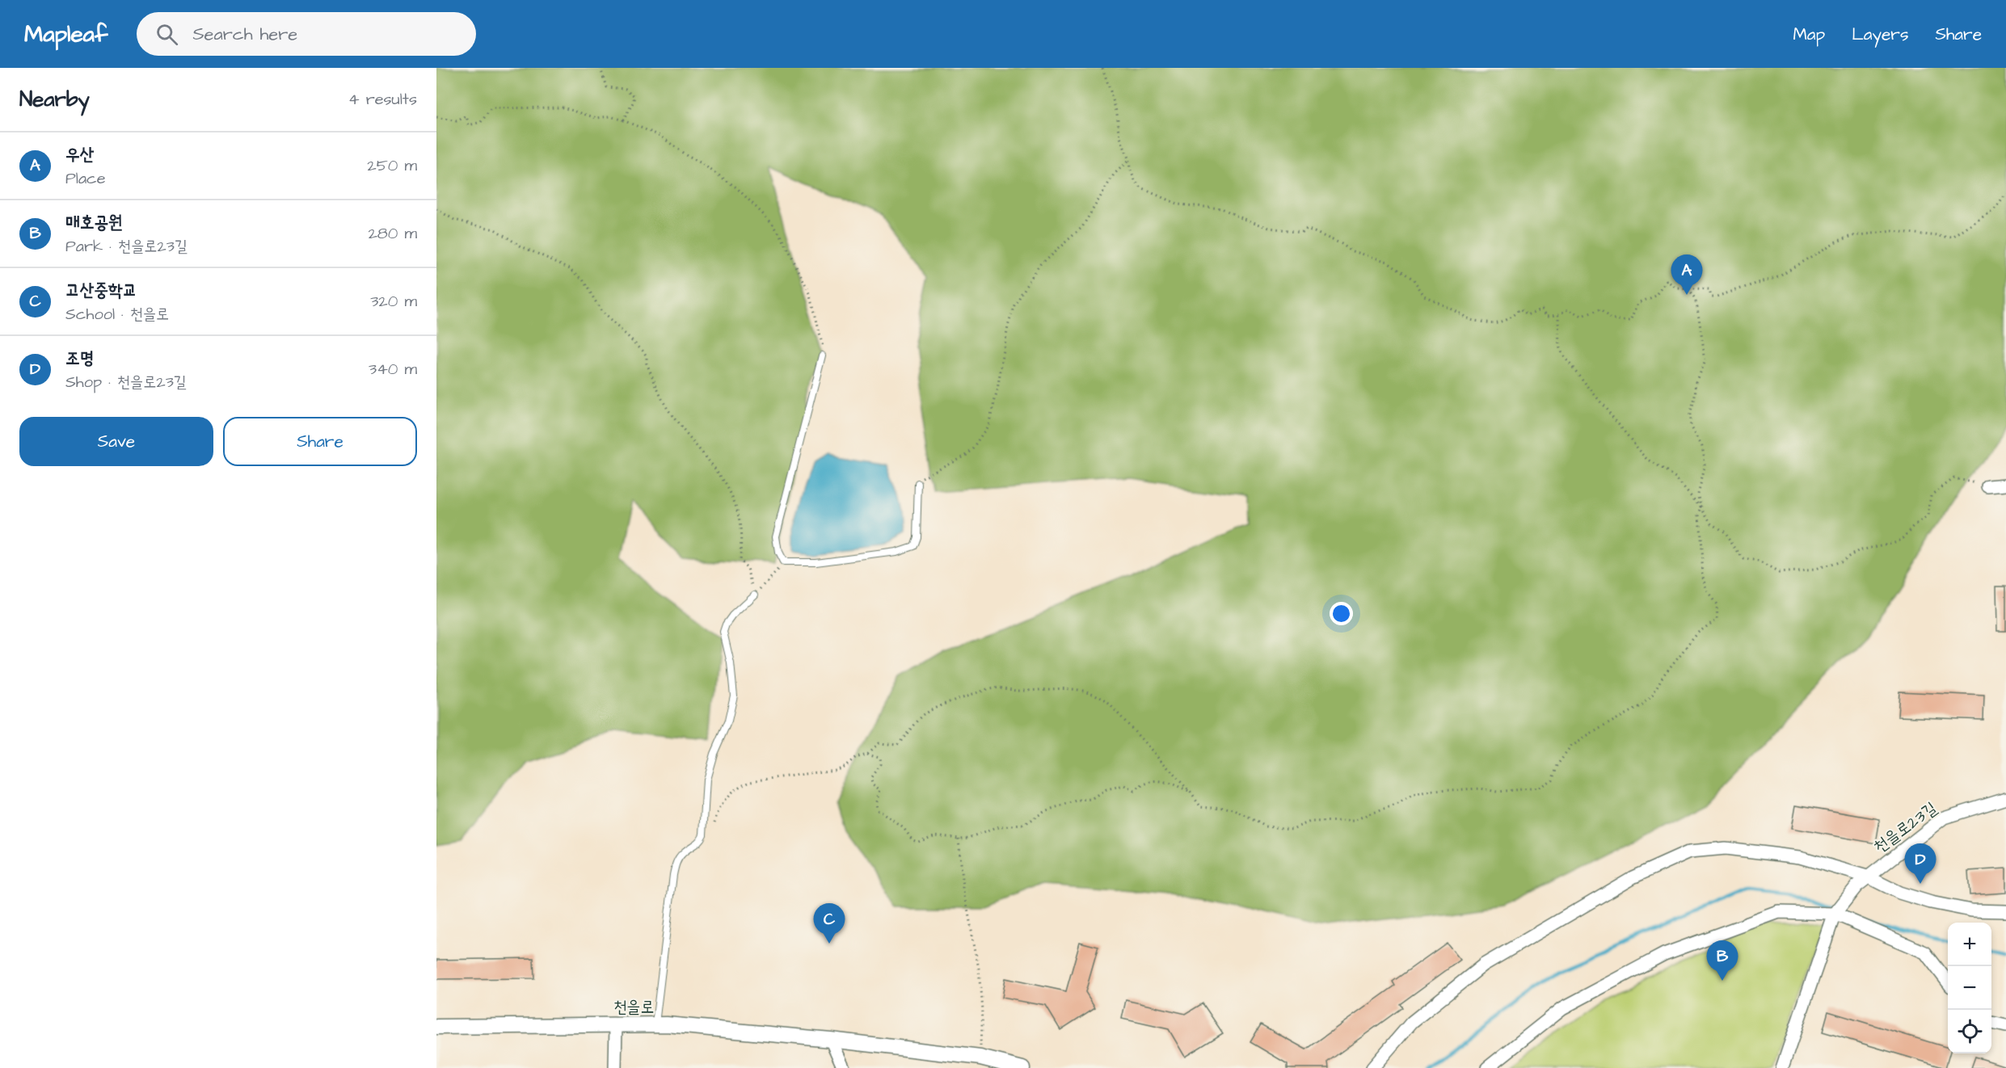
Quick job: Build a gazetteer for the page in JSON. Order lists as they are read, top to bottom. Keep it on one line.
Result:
{"streets":{"street":["천을로23길","천을로"]},"page":{"header":"Mapleaf","search":"Search here","nav":["Map","Layers","Share"],"heading":["Nearby","4 results"],"list":[{"mark":"A","name":"우산","note":"Place","value":"250 m"},{"mark":"B","name":"매호공원","note":"Park · 천을로23길","value":"280 m"},{"mark":"C","name":"고산중학교","note":"School · 천을로","value":"320 m"},{"mark":"D","name":"조명","note":"Shop · 천을로23길","value":"340 m"}],"pins":["A","D","C","B"],"buttons":["Save","Share"],"map_buttons":["+","−"]}}
